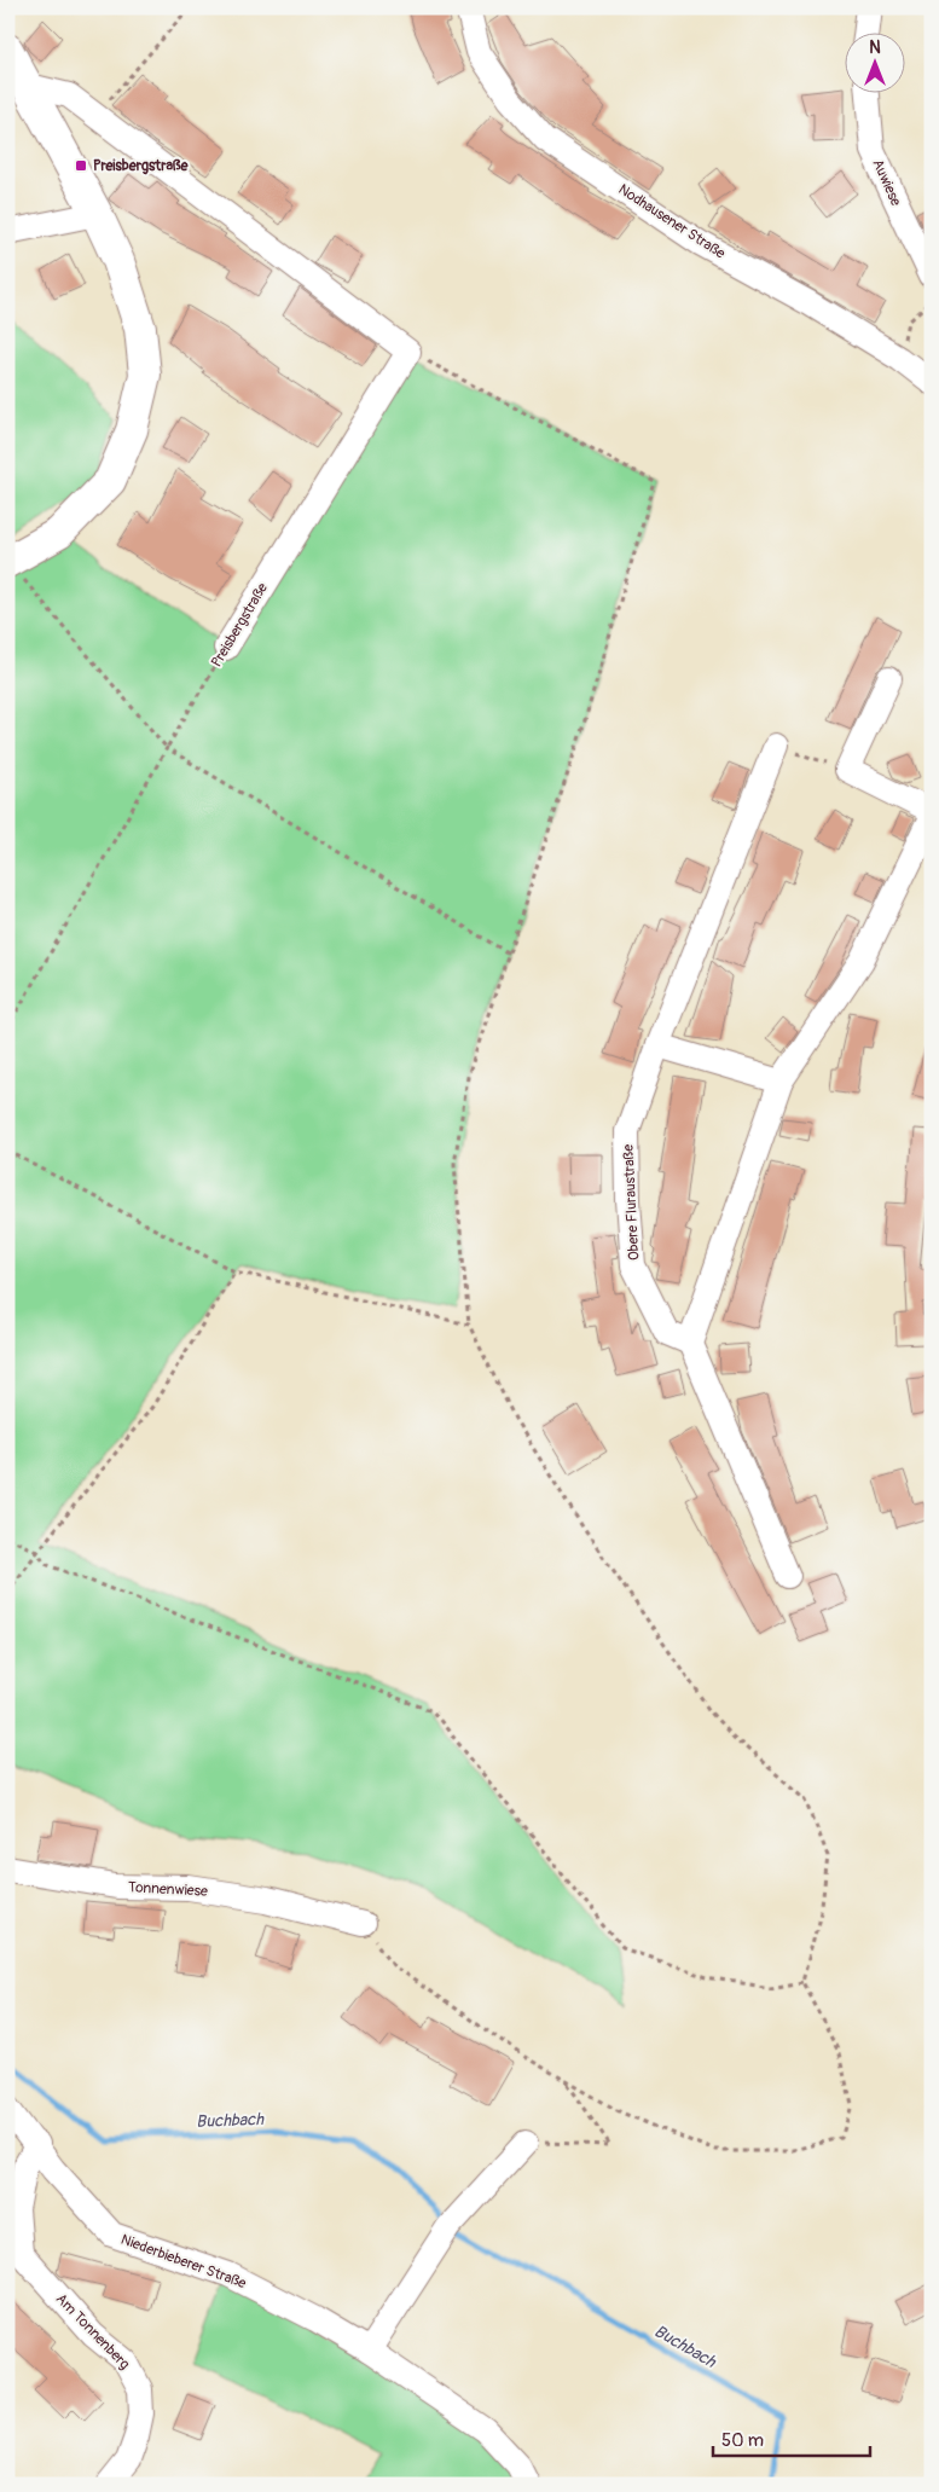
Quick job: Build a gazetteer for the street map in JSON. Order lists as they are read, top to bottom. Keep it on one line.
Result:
{"streets":{"street":["Auwiese","Nodhausener Straße","Preisbergstraße","Obere Fluraustraße","Tonnenwiese","Niederbieberer Straße","Am Tonnenberg"]},"crossings":[["Niederbieberer Straße","Am Tonnenberg"]],"water":["Buchbach"],"places":{"transit":["Preisbergstraße"]},"scale_bar":"50 m","north":"top"}
